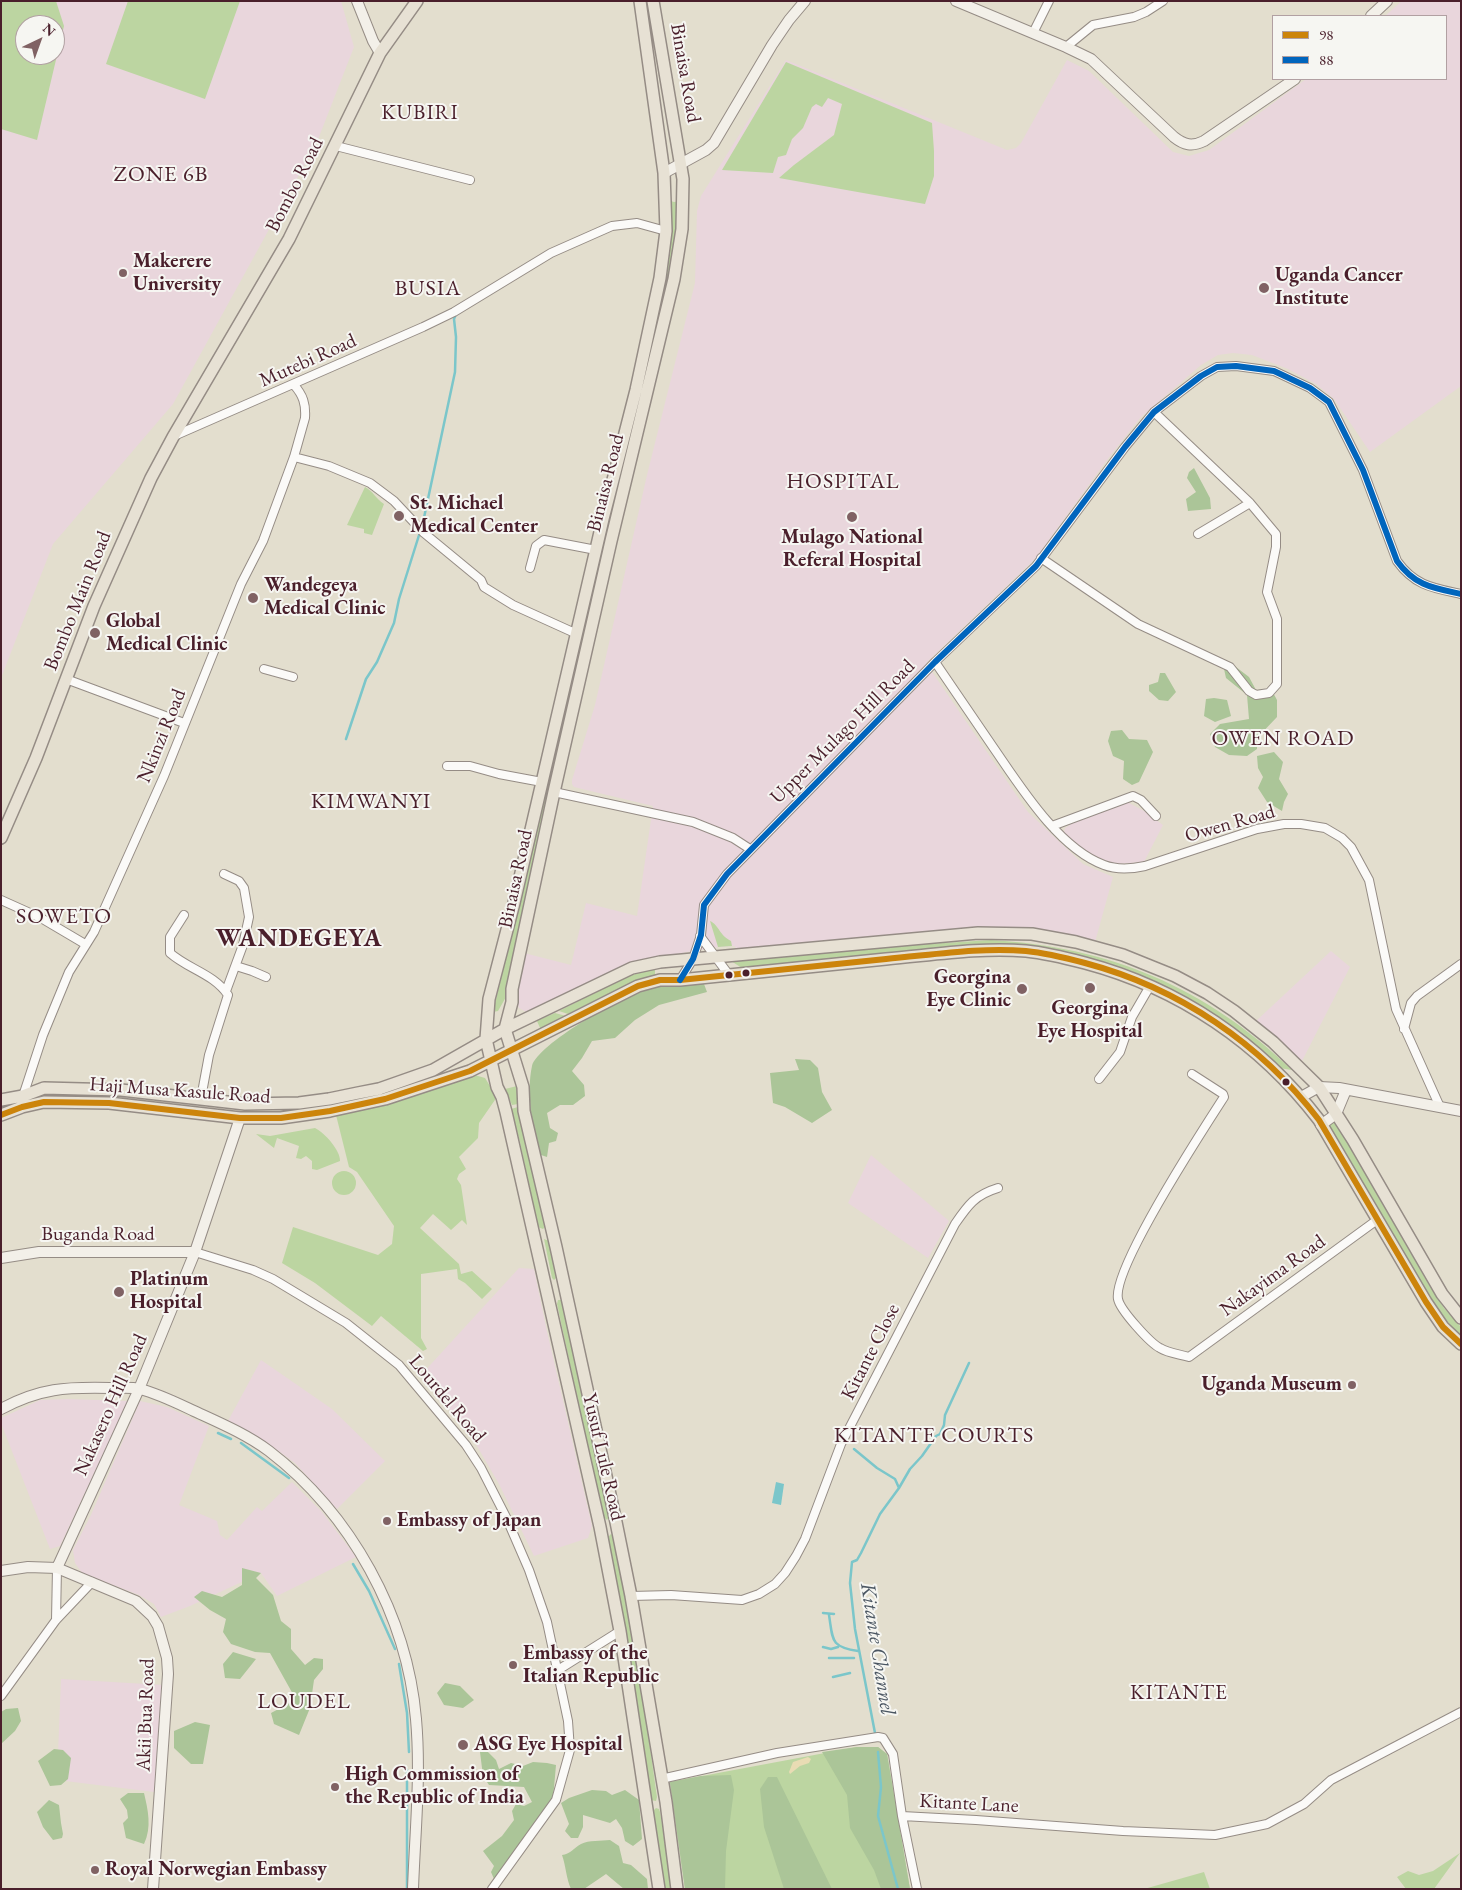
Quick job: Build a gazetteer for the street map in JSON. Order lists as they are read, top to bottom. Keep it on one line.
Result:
{"streets":{"main road":["Binaisa Road","Bombo Road","Bombo Main Road","Haji Musa Kasule Road","Yusuf Lule Road"],"street":["Mutebi Road","Upper Mulago Hill Road","Nkinzi Road","Owen Road","Buganda Road","Nakayima Road","Kitante Close","Lourdel Road","Nakasero Hill Road","Akii Bua Road","Kitante Lane"]},"crossings":[["Binaisa Road","Mutebi Road"],["Binaisa Road","Haji Musa Kasule Road"],["Binaisa Road","Yusuf Lule Road"],["Bombo Road","Bombo Main Road"],["Mutebi Road","Bombo Main Road"],["Mutebi Road","Nkinzi Road"],["Upper Mulago Hill Road","Owen Road"],["Upper Mulago Hill Road","Haji Musa Kasule Road"],["Nkinzi Road","Haji Musa Kasule Road"],["Haji Musa Kasule Road","Nakayima Road"],["Haji Musa Kasule Road","Nakasero Hill Road"],["Haji Musa Kasule Road","Yusuf Lule Road"],["Buganda Road","Lourdel Road"],["Buganda Road","Nakasero Hill Road"],["Kitante Close","Yusuf Lule Road"],["Lourdel Road","Nakasero Hill Road"],["Nakasero Hill Road","Akii Bua Road"],["Yusuf Lule Road","Kitante Lane"]],"districts":["KUBIRI","ZONE 6B","BUSIA","HOSPITAL","OWEN ROAD","KIMWANYI","SOWETO","WANDEGEYA","KITANTE COURTS","KITANTE","LOUDEL"],"water":["Kitante Channel"],"places":["Makerere University","Uganda Cancer Institute","St. Michael Medical Center","Mulago National Referal Hospital","Wandegeya Medical Clinic","Global Medical Clinic","Georgina Eye Hospital","Georgina Eye Clinic","Platinum Hospital","Uganda Museum","Embassy of Japan","Embassy of the Italian Republic","ASG Eye Hospital","High Commission of the Republic of India","Royal Norwegian Embassy"],"lines":["transit line 88","transit line 98"],"legend":["98","88"],"north":"top right"}
